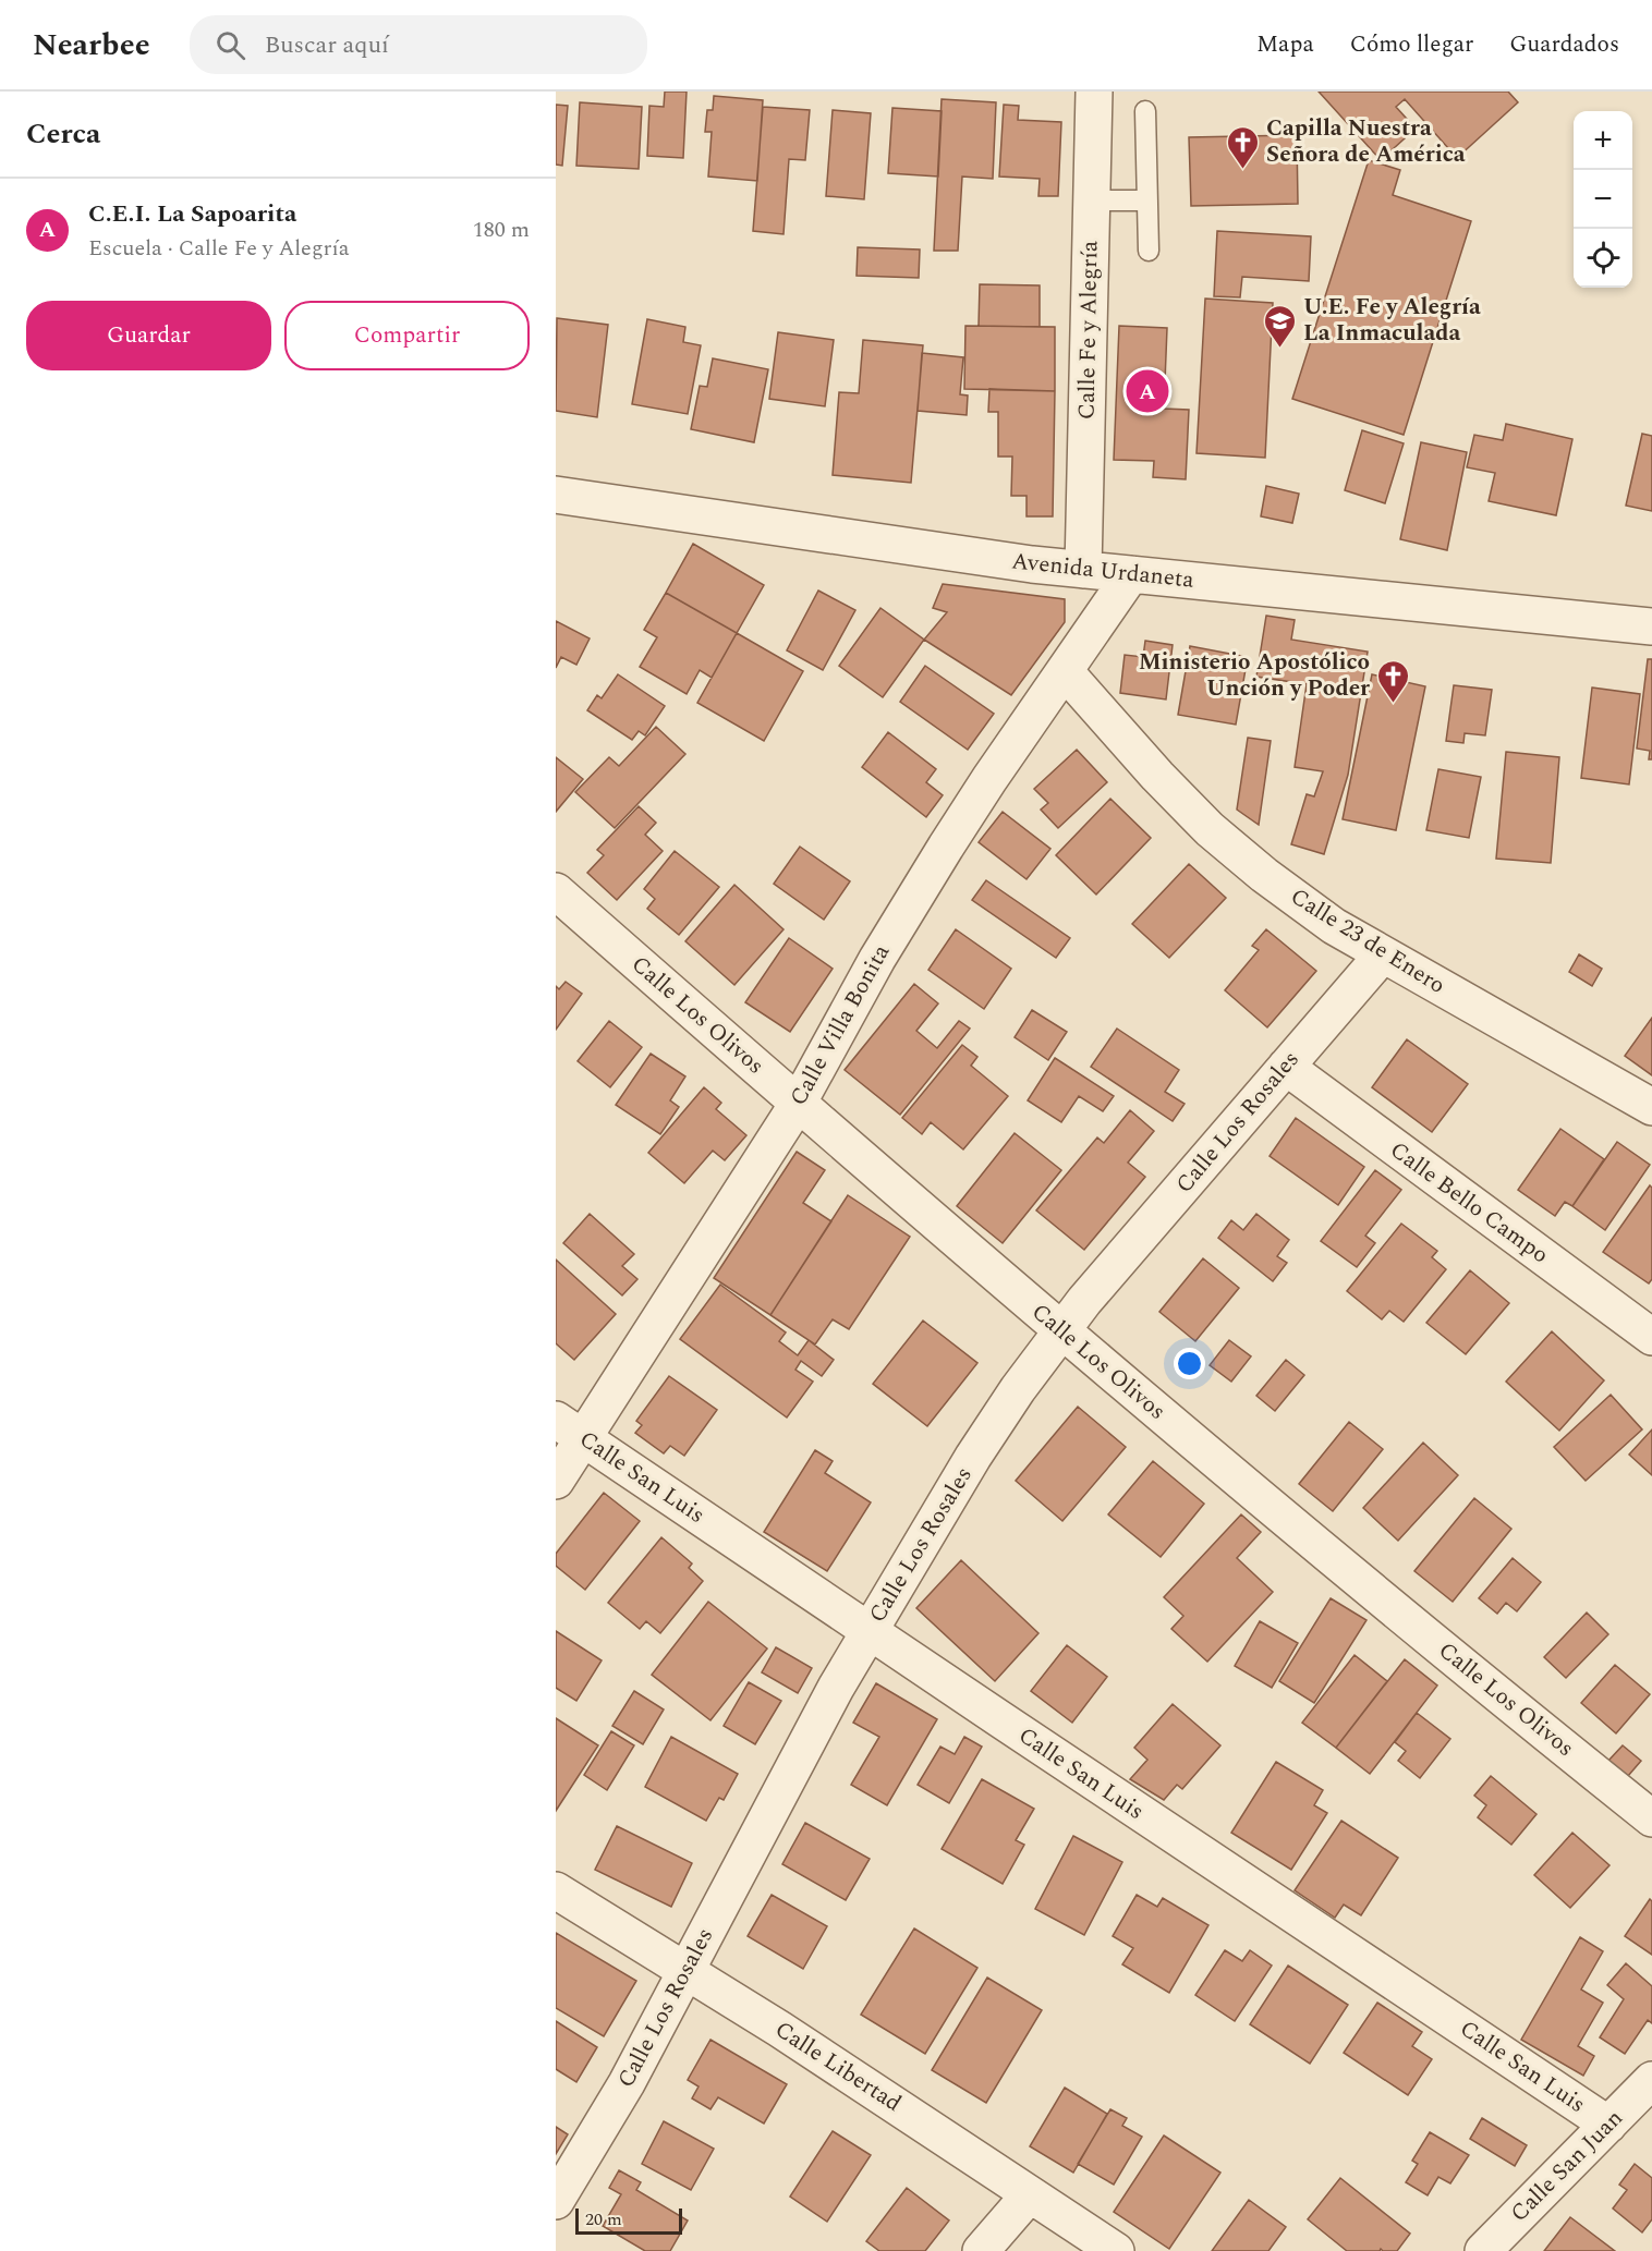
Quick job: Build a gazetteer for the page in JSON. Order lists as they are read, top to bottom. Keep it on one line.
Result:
{"streets":{"street":["Calle Fe y Alegría","Avenida Urdaneta","Calle 23 de Enero","Calle Los Olivos","Calle Villa Bonita","Calle Los Rosales","Calle Bello Campo","Calle San Luis","Calle Libertad","Calle San Juan"]},"crossings":[["Calle Fe y Alegría","Avenida Urdaneta"],["Avenida Urdaneta","Calle Villa Bonita"],["Calle 23 de Enero","Calle Villa Bonita"],["Calle 23 de Enero","Calle Los Rosales"],["Calle Los Olivos","Calle Villa Bonita"],["Calle Los Olivos","Calle Los Rosales"],["Calle Villa Bonita","Calle San Luis"],["Calle Los Rosales","Calle Bello Campo"],["Calle Los Rosales","Calle San Luis"],["Calle Los Rosales","Calle Libertad"],["Calle San Luis","Calle San Juan"]],"places":{"church":["Capilla Nuestra Señora de América","Ministerio Apostólico Unción y Poder"],"school or university":["U.E. Fe y Alegría La Inmaculada"]},"scale_bar":"20 m","page":{"header":"Nearbee","search":"Buscar aquí","nav":["Mapa","Cómo llegar","Guardados"],"heading":"Cerca","map_buttons":["+","−"],"list":[{"mark":"A","name":"C.E.I. La Sapoarita","note":"Escuela · Calle Fe y Alegría","value":"180 m"}],"buttons":["Guardar","Compartir"],"pins":"A","scale":"20 m"}}
